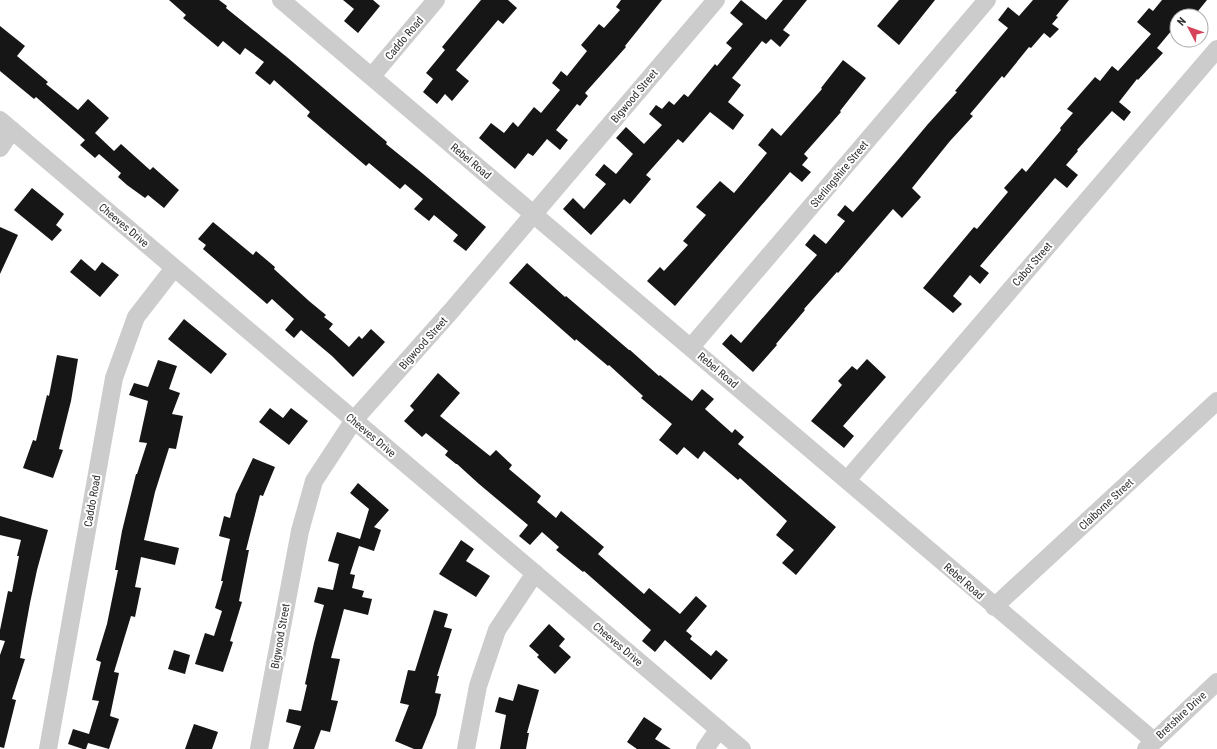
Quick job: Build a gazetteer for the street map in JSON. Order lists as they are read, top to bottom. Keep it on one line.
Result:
{"streets":{"street":["Caddo Road","Bigwood Street","Rebel Road","Sterlingshire Street","Cheeves Drive","Cabot Street","Claiborne Street","Bretshire Drive"]},"crossings":[["Caddo Road","Rebel Road"],["Caddo Road","Cheeves Drive"],["Bigwood Street","Rebel Road"],["Bigwood Street","Cheeves Drive"],["Rebel Road","Sterlingshire Street"],["Rebel Road","Cabot Street"],["Rebel Road","Claiborne Street"],["Rebel Road","Bretshire Drive"]],"north":"top left"}
